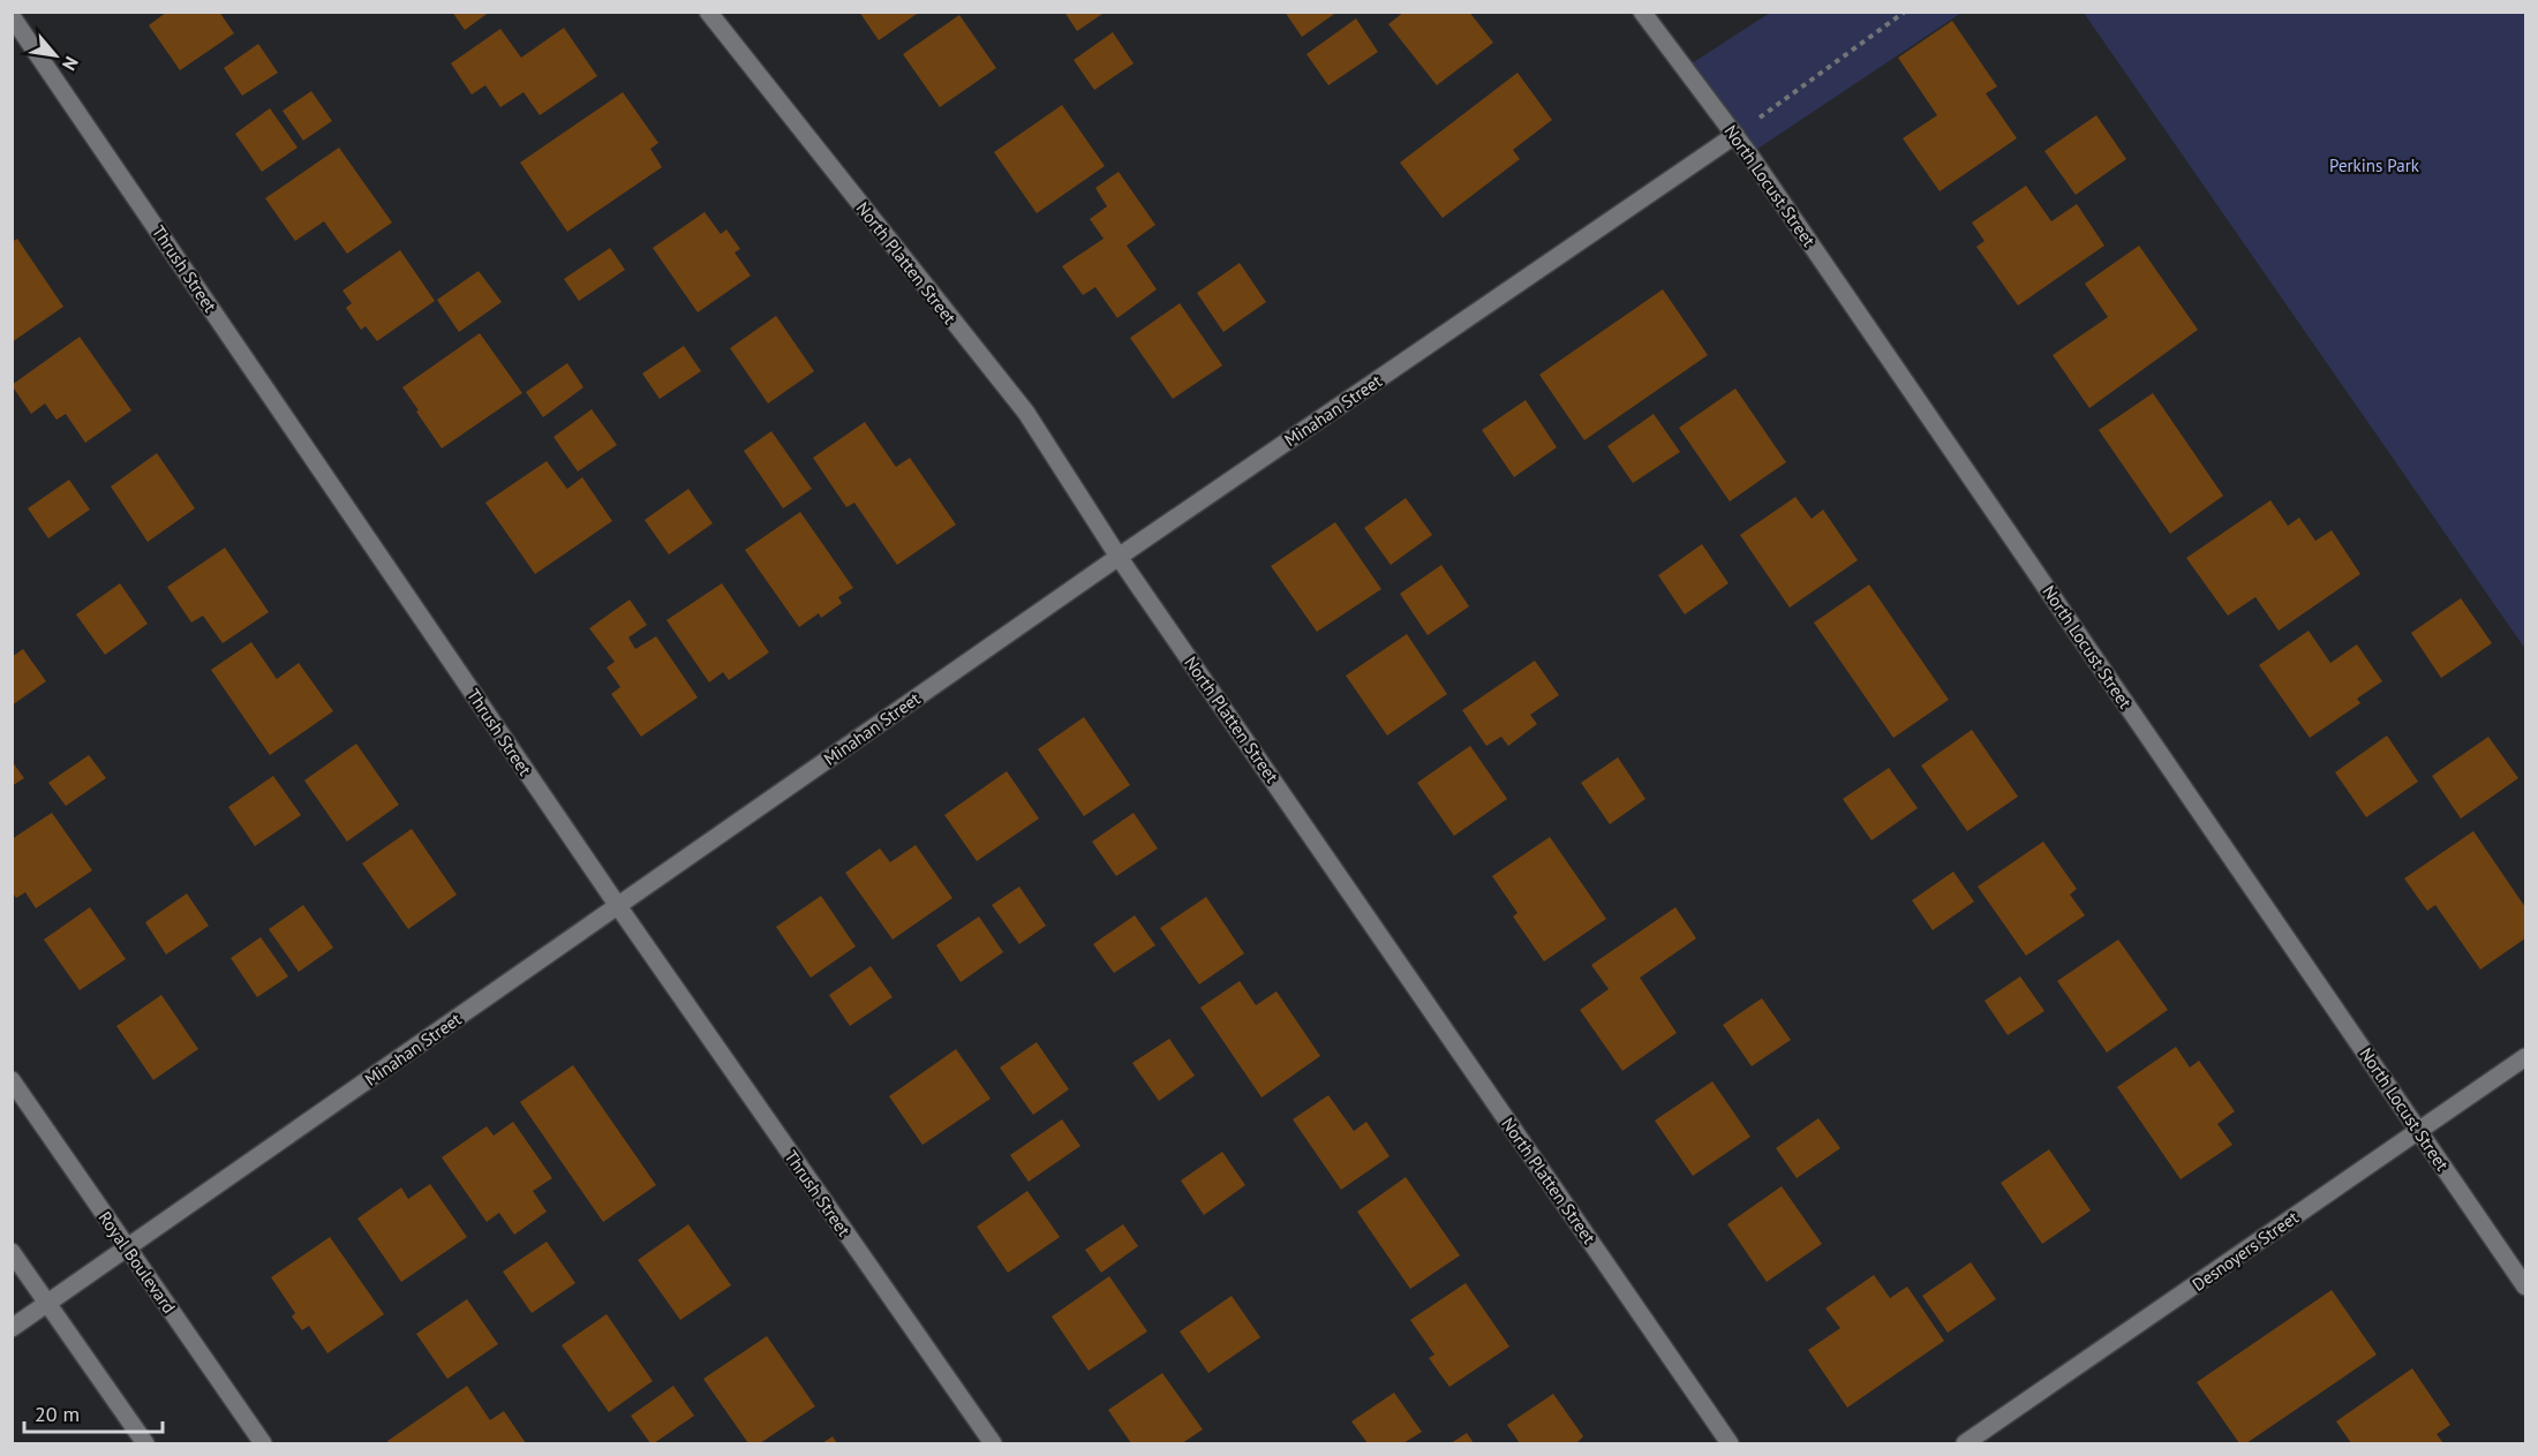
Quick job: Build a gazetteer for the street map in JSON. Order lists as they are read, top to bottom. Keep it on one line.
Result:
{"streets":{"street":["North Locust Street","North Platten Street","Thrush Street","Minahan Street","Desnoyers Street","Royal Boulevard"]},"crossings":[["North Locust Street","Minahan Street"],["North Locust Street","Desnoyers Street"],["North Platten Street","Minahan Street"],["Thrush Street","Minahan Street"],["Minahan Street","Royal Boulevard"]],"parks":["Perkins Park"],"scale_bar":"20 m","north":"bottom right"}
